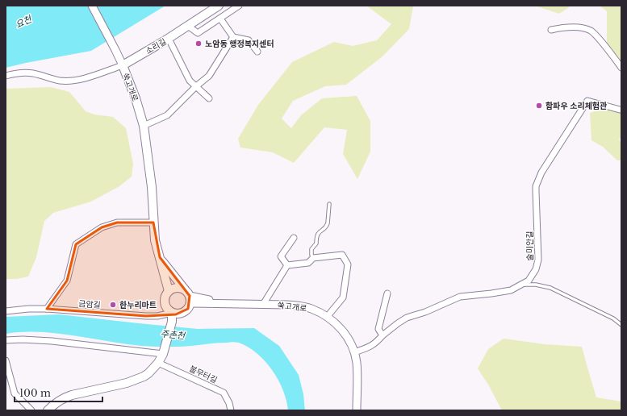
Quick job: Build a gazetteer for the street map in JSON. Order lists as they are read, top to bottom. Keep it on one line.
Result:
{"streets":{"main road":["소리길","쑥고개로"],"street":["술미안길","금암길","불무터길"]},"crossings":[["소리길","쑥고개로"],["쑥고개로","술미안길"],["쑥고개로","금암길"]],"water":["요천","주촌천"],"places":["노암동 행정복지센터","함파우 소리체험관","한누리마트"],"scale_bar":"100 m"}
